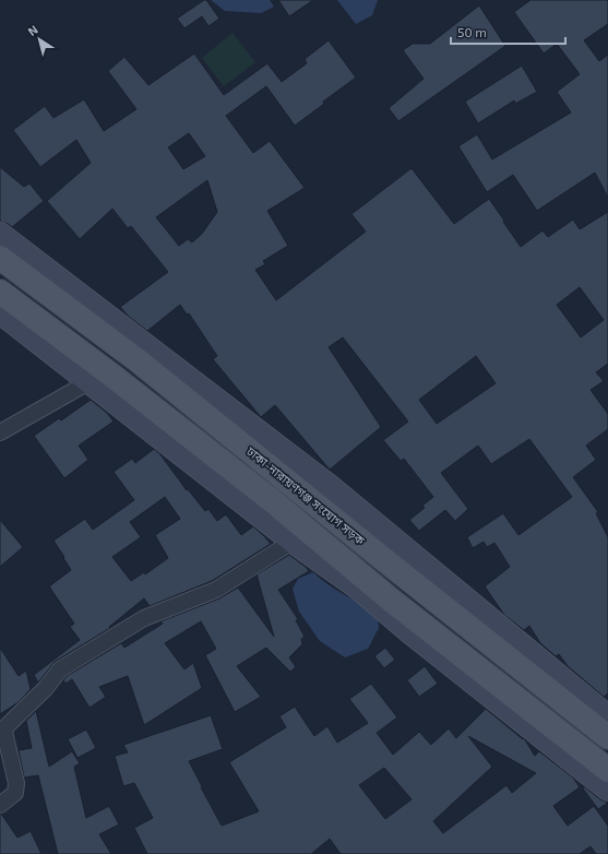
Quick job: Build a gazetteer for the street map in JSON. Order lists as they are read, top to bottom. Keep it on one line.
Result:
{"streets":{"main road":["ঢাকা-নারায়ণগঞ্জ সংযোগ সড়ক"]},"scale_bar":"50 m","north":"top left"}
